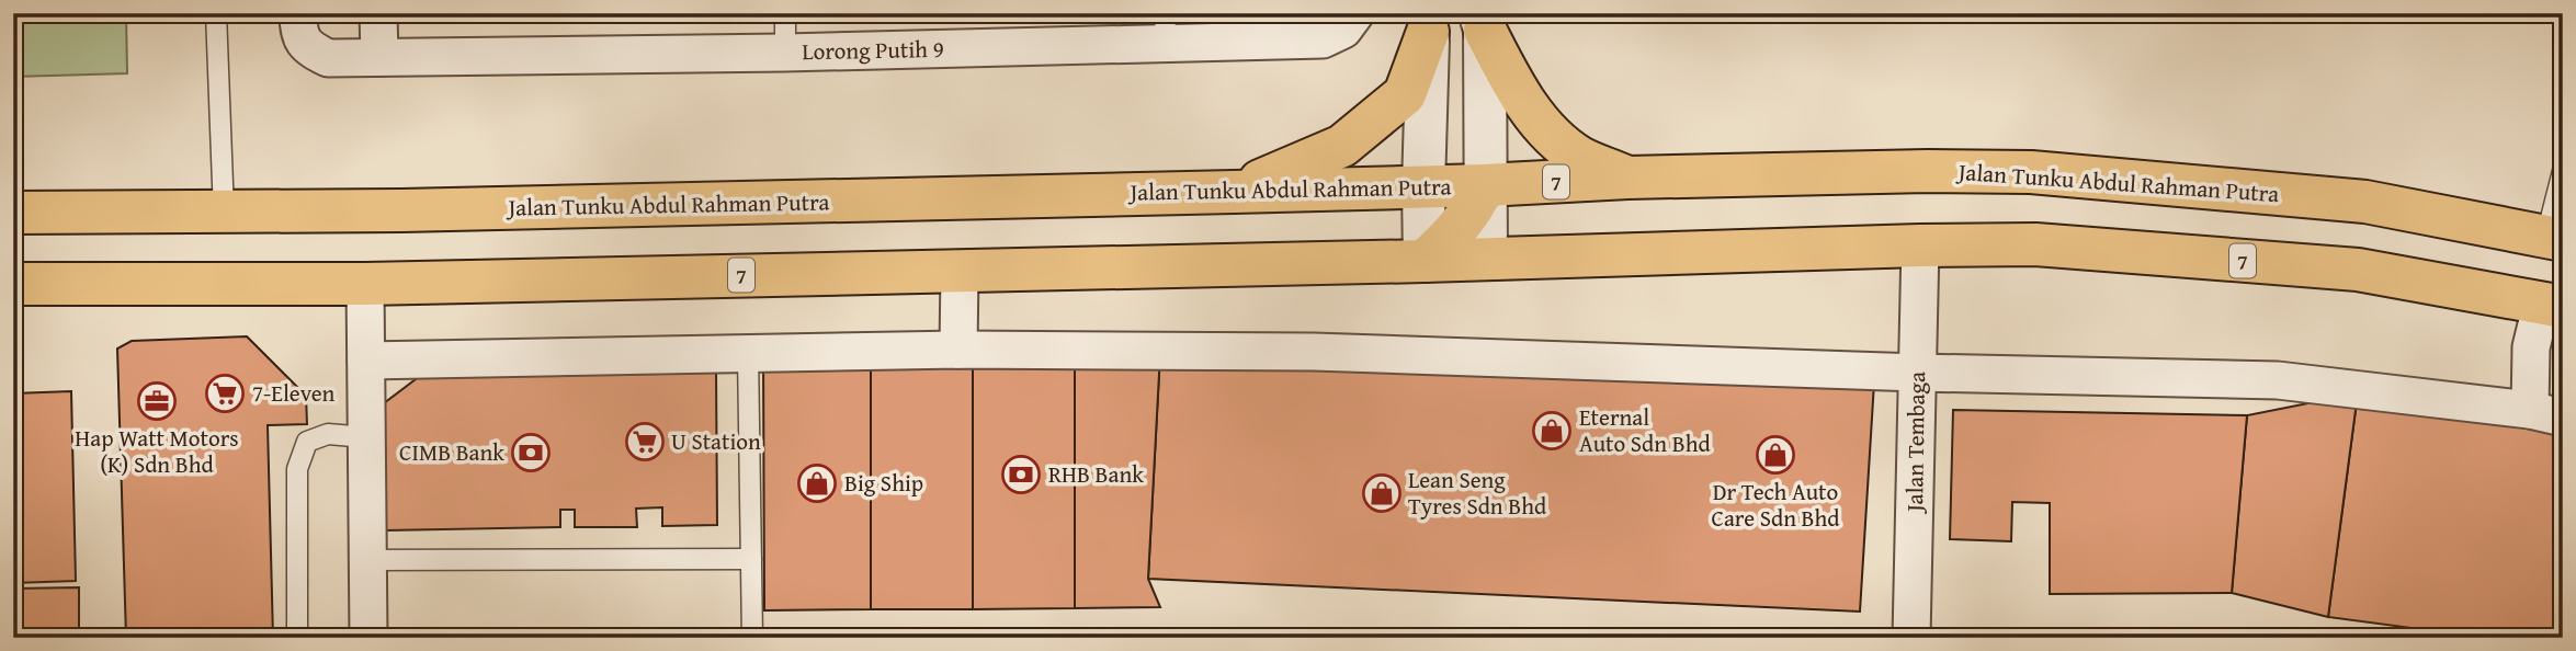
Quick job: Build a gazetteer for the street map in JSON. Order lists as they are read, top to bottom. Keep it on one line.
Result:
{"streets":{"main road":["7","Jalan Tunku Abdul Rahman Putra"],"street":["Lorong Putih 9","Jalan Tembaga"]},"crossings":[["7","Jalan Tembaga"]],"places":{"supermarket":["7-Eleven","U Station"],"office":["Hap Watt Motors (K) Sdn Bhd"],"shop":["Eternal Auto Sdn Bhd","Dr Tech Auto Care Sdn Bhd","Big Ship","Lean Seng Tyres Sdn Bhd"],"bank":["CIMB Bank","RHB Bank"]}}
